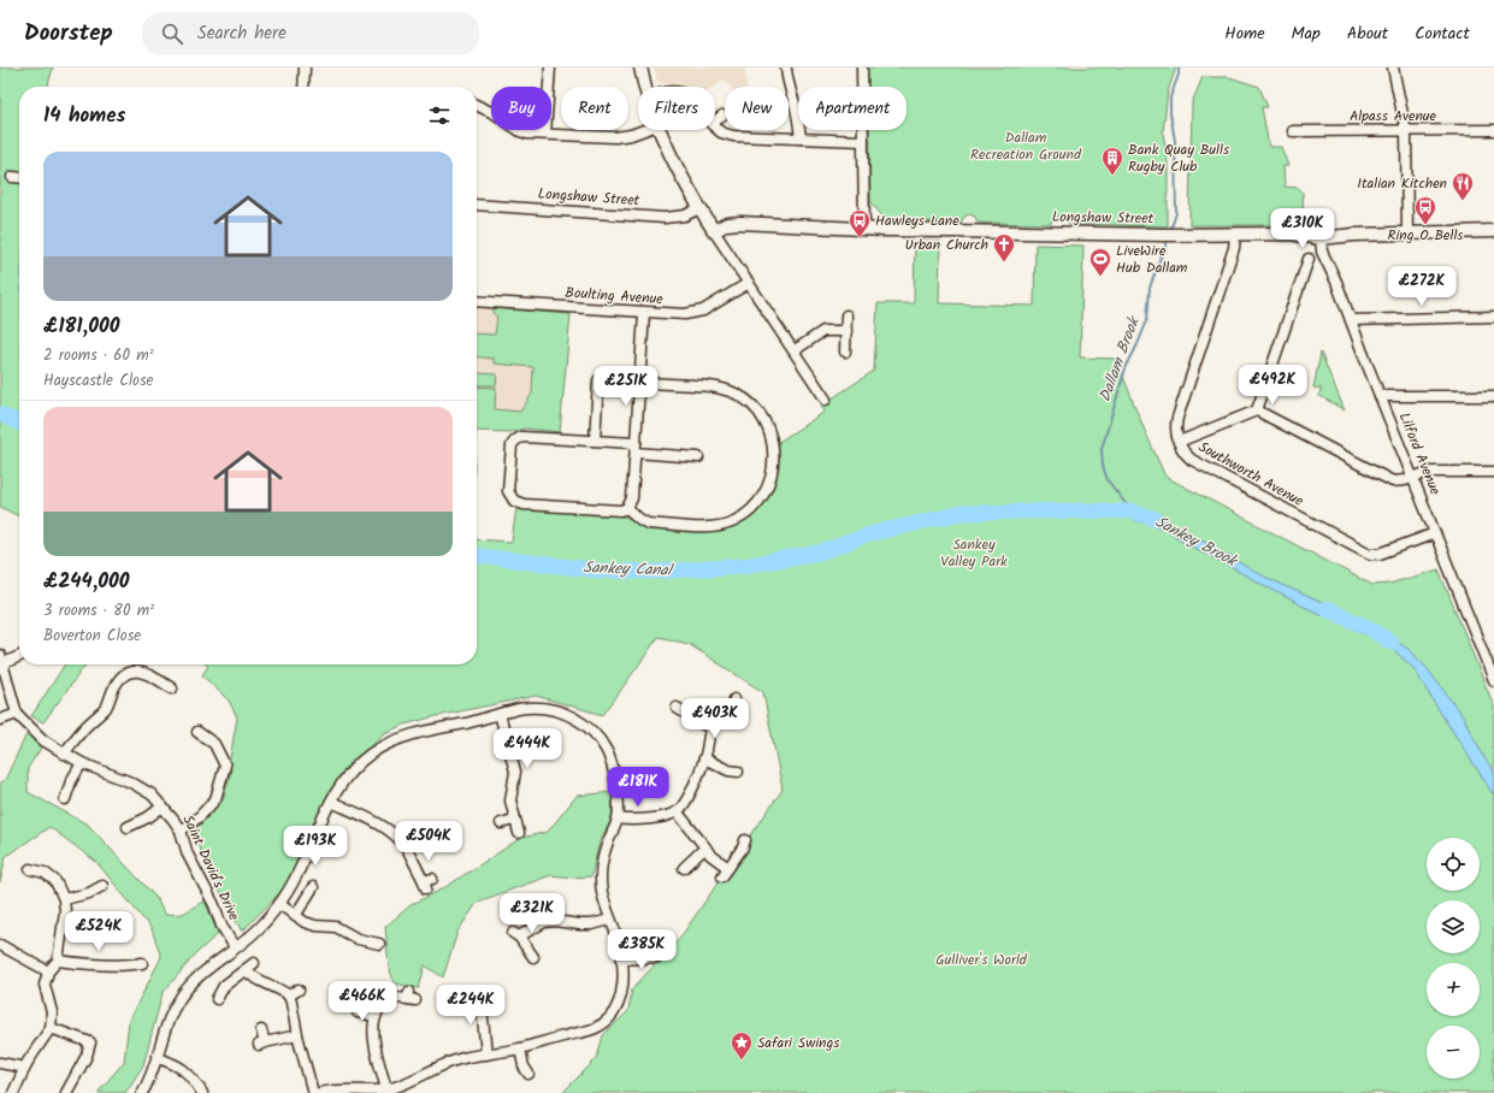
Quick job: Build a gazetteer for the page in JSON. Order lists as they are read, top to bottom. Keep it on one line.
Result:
{"streets":{"street":["Alpass Avenue","Longshaw Street","Boulting Avenue","Lilford Avenue","Southworth Avenue","Saint David's Drive"]},"crossings":[["Longshaw Street","Lilford Avenue"],["Longshaw Street","Southworth Avenue"],["Lilford Avenue","Southworth Avenue"]],"water":["Dallam Brook","Sankey Brook","Sankey Canal"],"parks":["Dallam Recreation Ground","Sankey Valley Park","Gulliver's World"],"places":{"building":["Bank Quay Bulls Rugby Club"],"restaurant":["Italian Kitchen"],"bus stop":["Ring O Bells","Hawleys Lane"],"church":["Urban Church"],"sports":["LiveWire Hub Dallam"],"place":["Safari Swings"]},"page":{"header":"Doorstep","search":"Search here","nav":["Home","Map","About","Contact"],"chip":["Buy","Rent","Filters","New","Apartment"],"heading":"14 homes","list":[{"name":"£181,000","note":"2 rooms · 60 m² · Hayscastle Close"},{"name":"£244,000","note":"3 rooms · 80 m² · Boverton Close"}],"price":["£310K","£272K","£492K","£251K","£403K","£444K","£181K","£504K","£193K","£321K","£524K","£385K","£466K","£244K"],"map_buttons":["+","−"]}}
